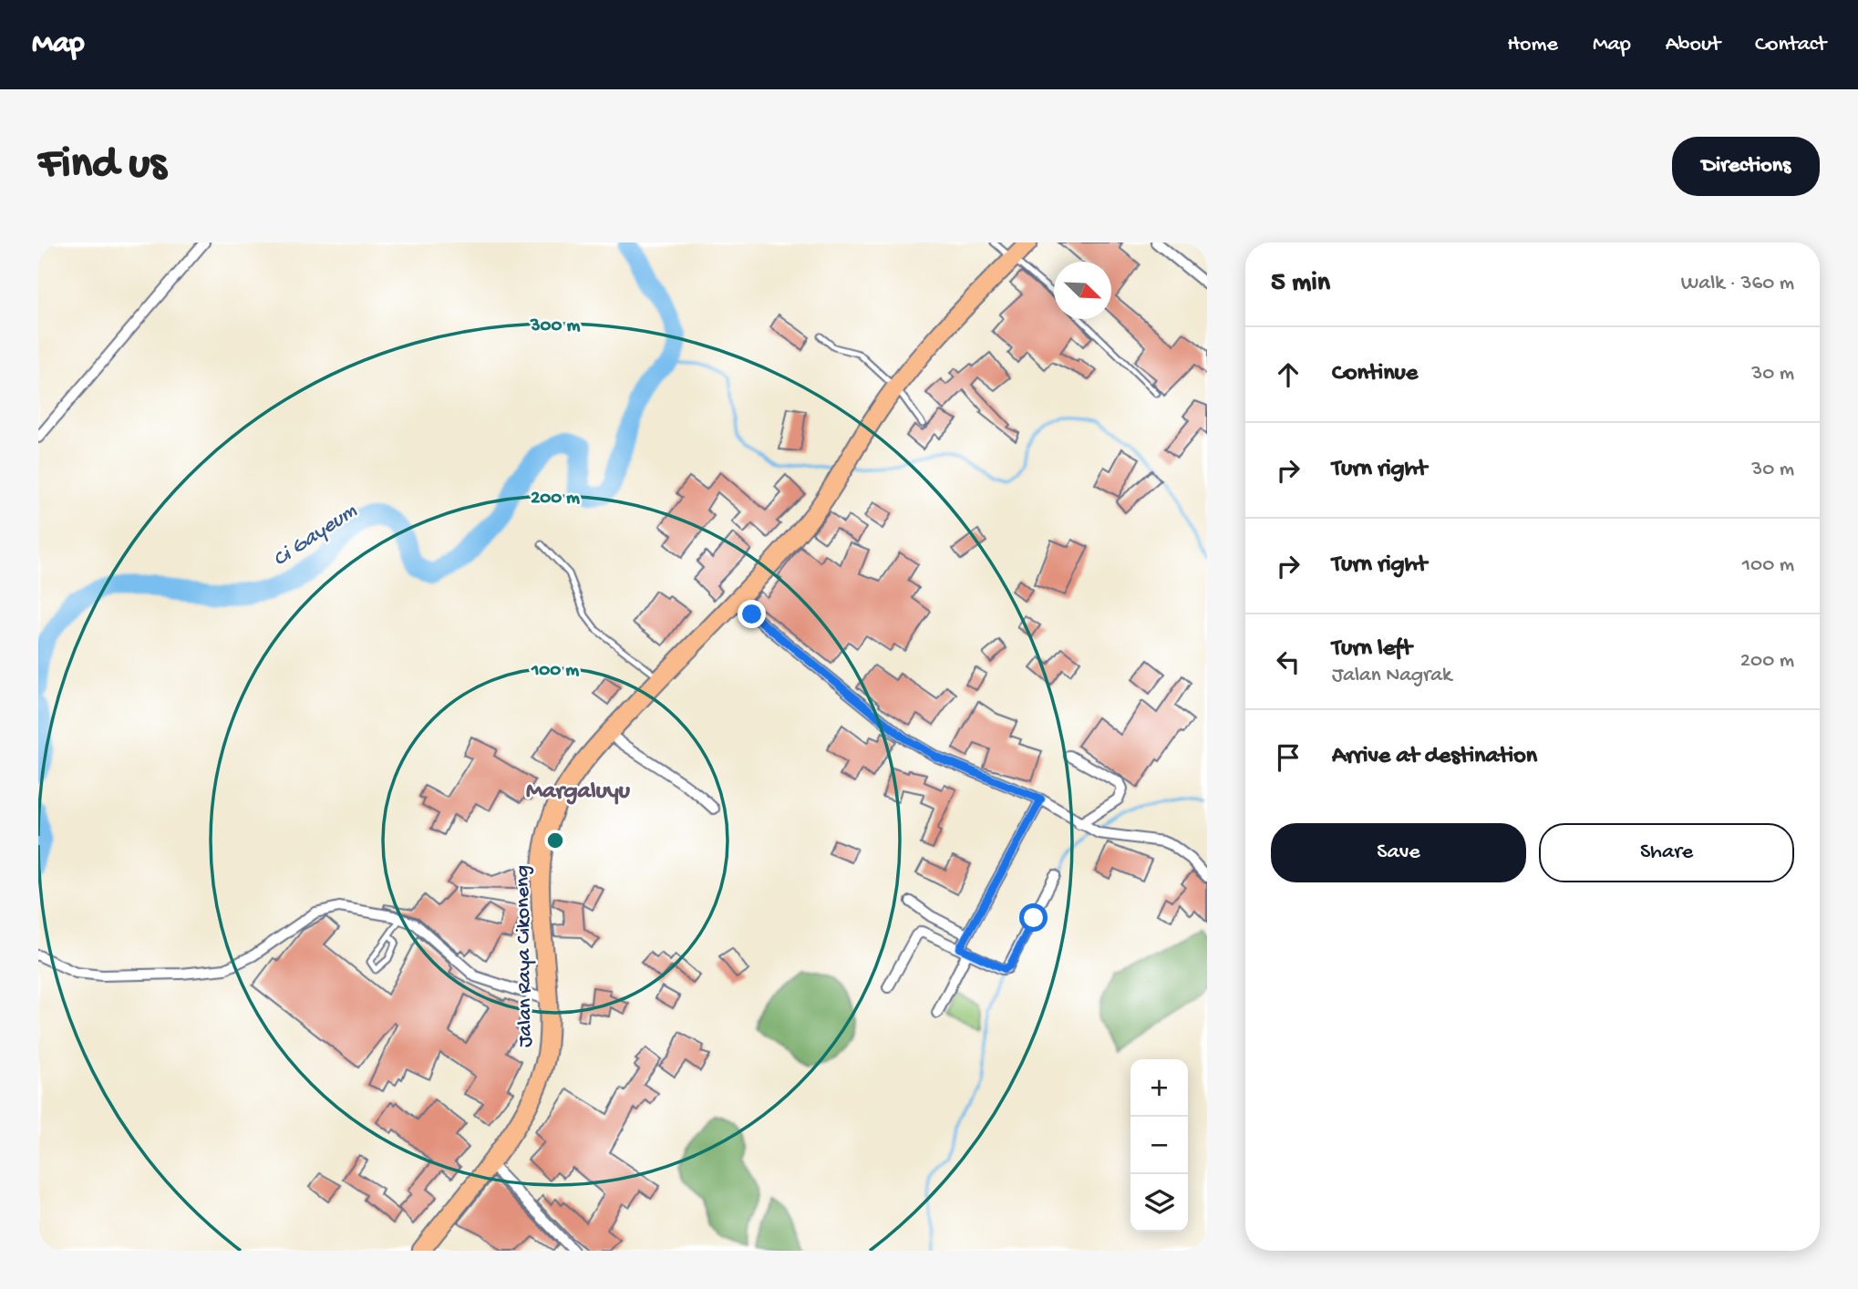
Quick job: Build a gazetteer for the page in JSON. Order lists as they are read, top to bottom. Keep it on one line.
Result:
{"streets":{"highway":["Jalan Raya Cikoneng"]},"districts":["Margaluyu"],"water":["Ci Gayeum"],"north":"bottom right","page":{"header":"Map","nav":["Home","Map","About","Contact"],"buttons":["Directions",["Save","Share"]],"title":"Find us","heading":["5 min","Walk · 360 m"],"list":[["Continue","30 m"],["Turn right","30 m"],["Turn right","100 m"],["Turn left","Jalan Nagrak","200 m"],"Arrive at destination"],"map_buttons":["+","−"]},"rings":["300 m","200 m","100 m"]}
